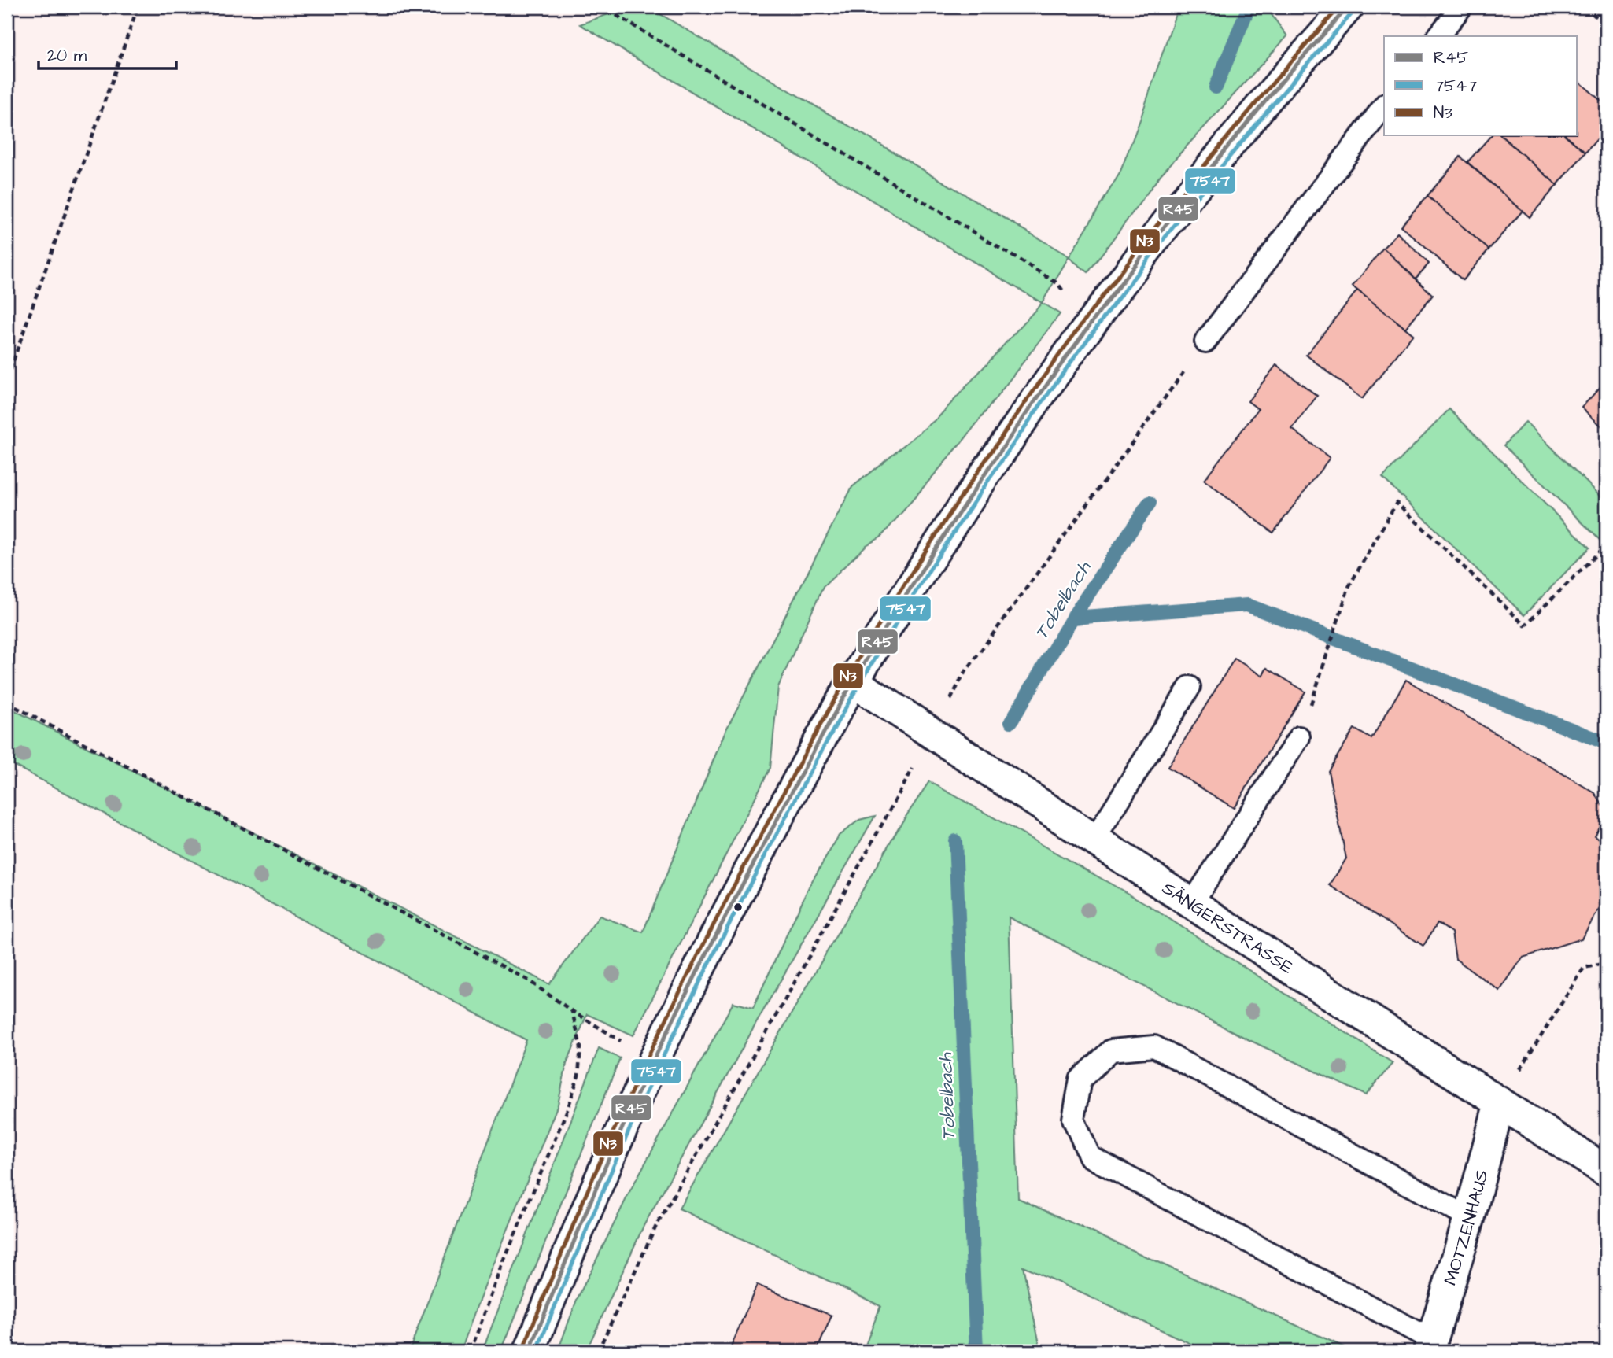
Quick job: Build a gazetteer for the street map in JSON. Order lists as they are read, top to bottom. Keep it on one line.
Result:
{"streets":{"main road":["SÄNGERSTRASSE","MOTZENHAUS"]},"crossings":[["SÄNGERSTRASSE","MOTZENHAUS"]],"water":["Tobelbach"],"lines":["transit line R45","transit line N3","transit line 7547"],"legend":["R45","7547","N3"],"scale_bar":"20 m"}
